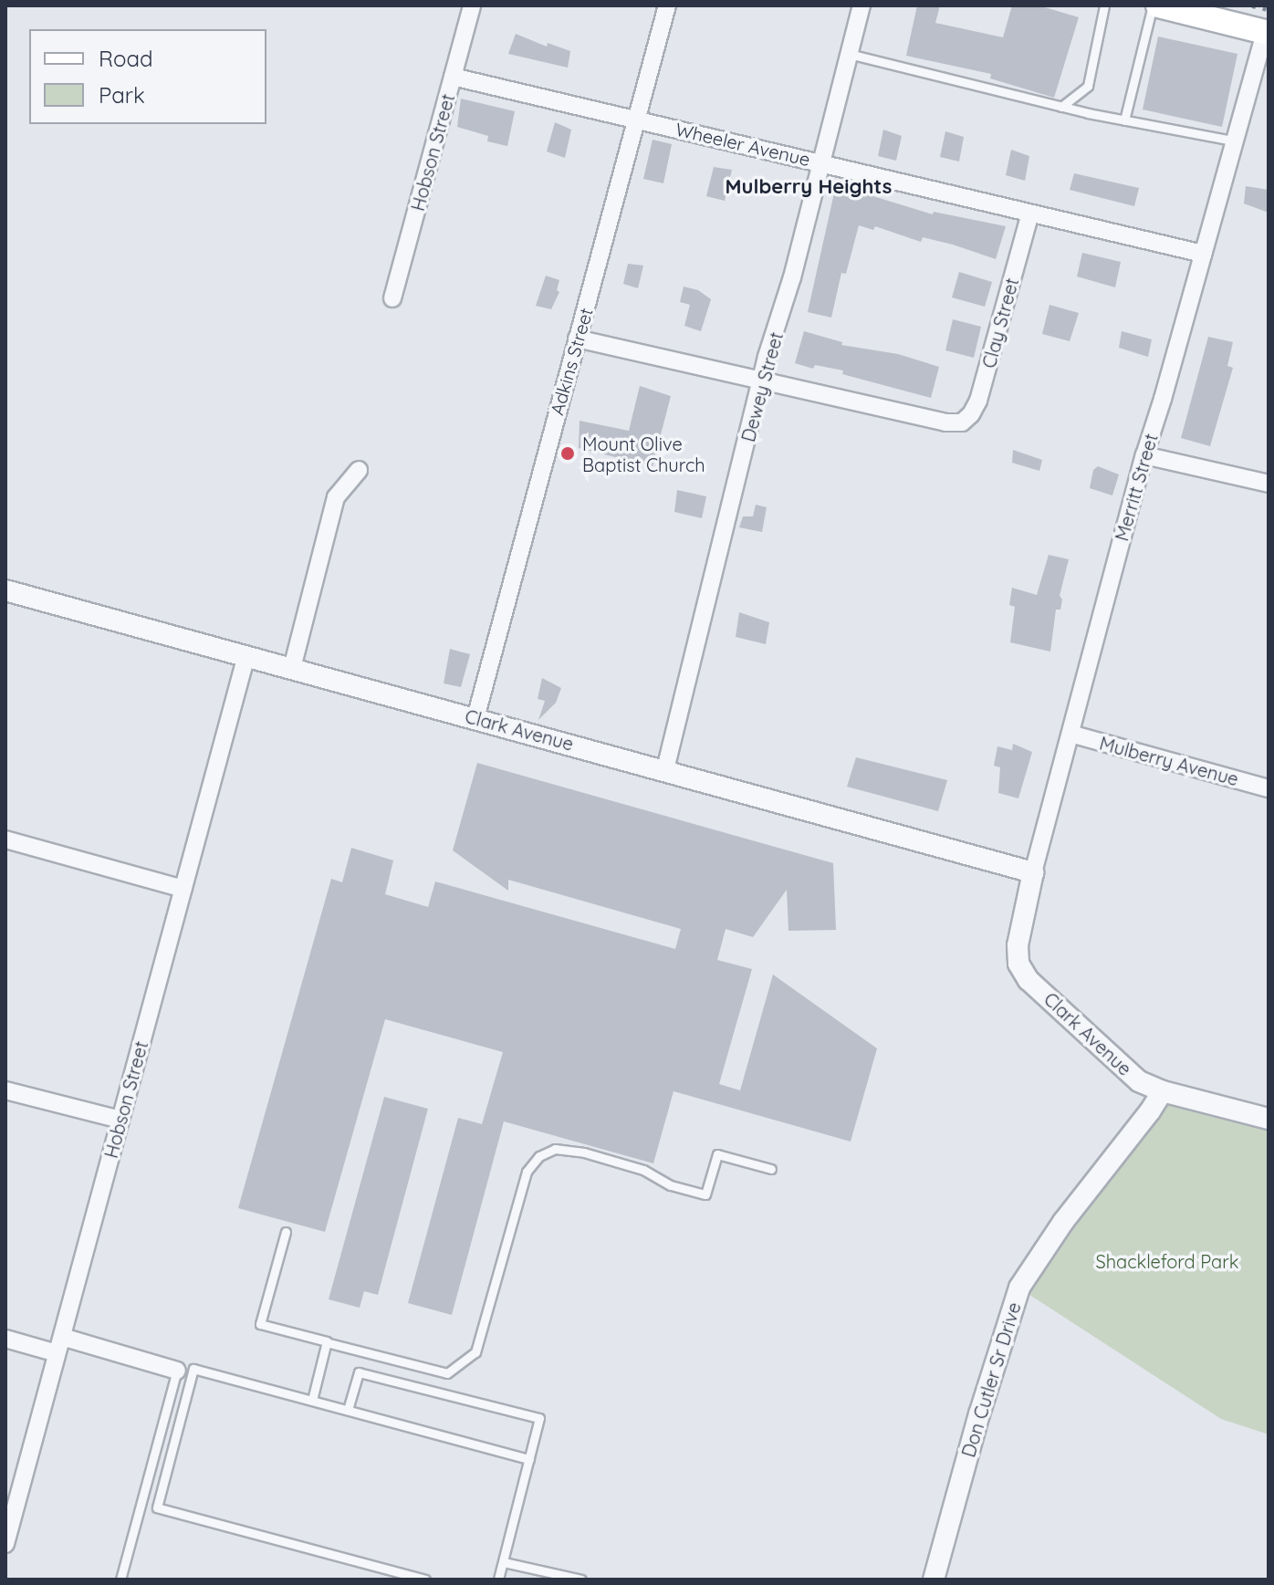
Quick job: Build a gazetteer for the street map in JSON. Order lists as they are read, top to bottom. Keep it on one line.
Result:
{"streets":{"street":["Wheeler Avenue","Hobson Street","Clay Street","Adkins Street","Dewey Street","Merritt Street","Clark Avenue","Mulberry Avenue","Don Cutler Sr Drive"]},"crossings":[["Wheeler Avenue","Hobson Street"],["Wheeler Avenue","Clay Street"],["Wheeler Avenue","Adkins Street"],["Wheeler Avenue","Dewey Street"],["Wheeler Avenue","Merritt Street"],["Hobson Street","Clark Avenue"],["Clay Street","Dewey Street"],["Adkins Street","Clark Avenue"],["Dewey Street","Clark Avenue"],["Merritt Street","Clark Avenue"],["Merritt Street","Mulberry Avenue"],["Clark Avenue","Don Cutler Sr Drive"]],"districts":["Mulberry Heights"],"parks":["Shackleford Park"],"places":["Mount Olive Baptist Church"],"legend":["Road","Park"]}
